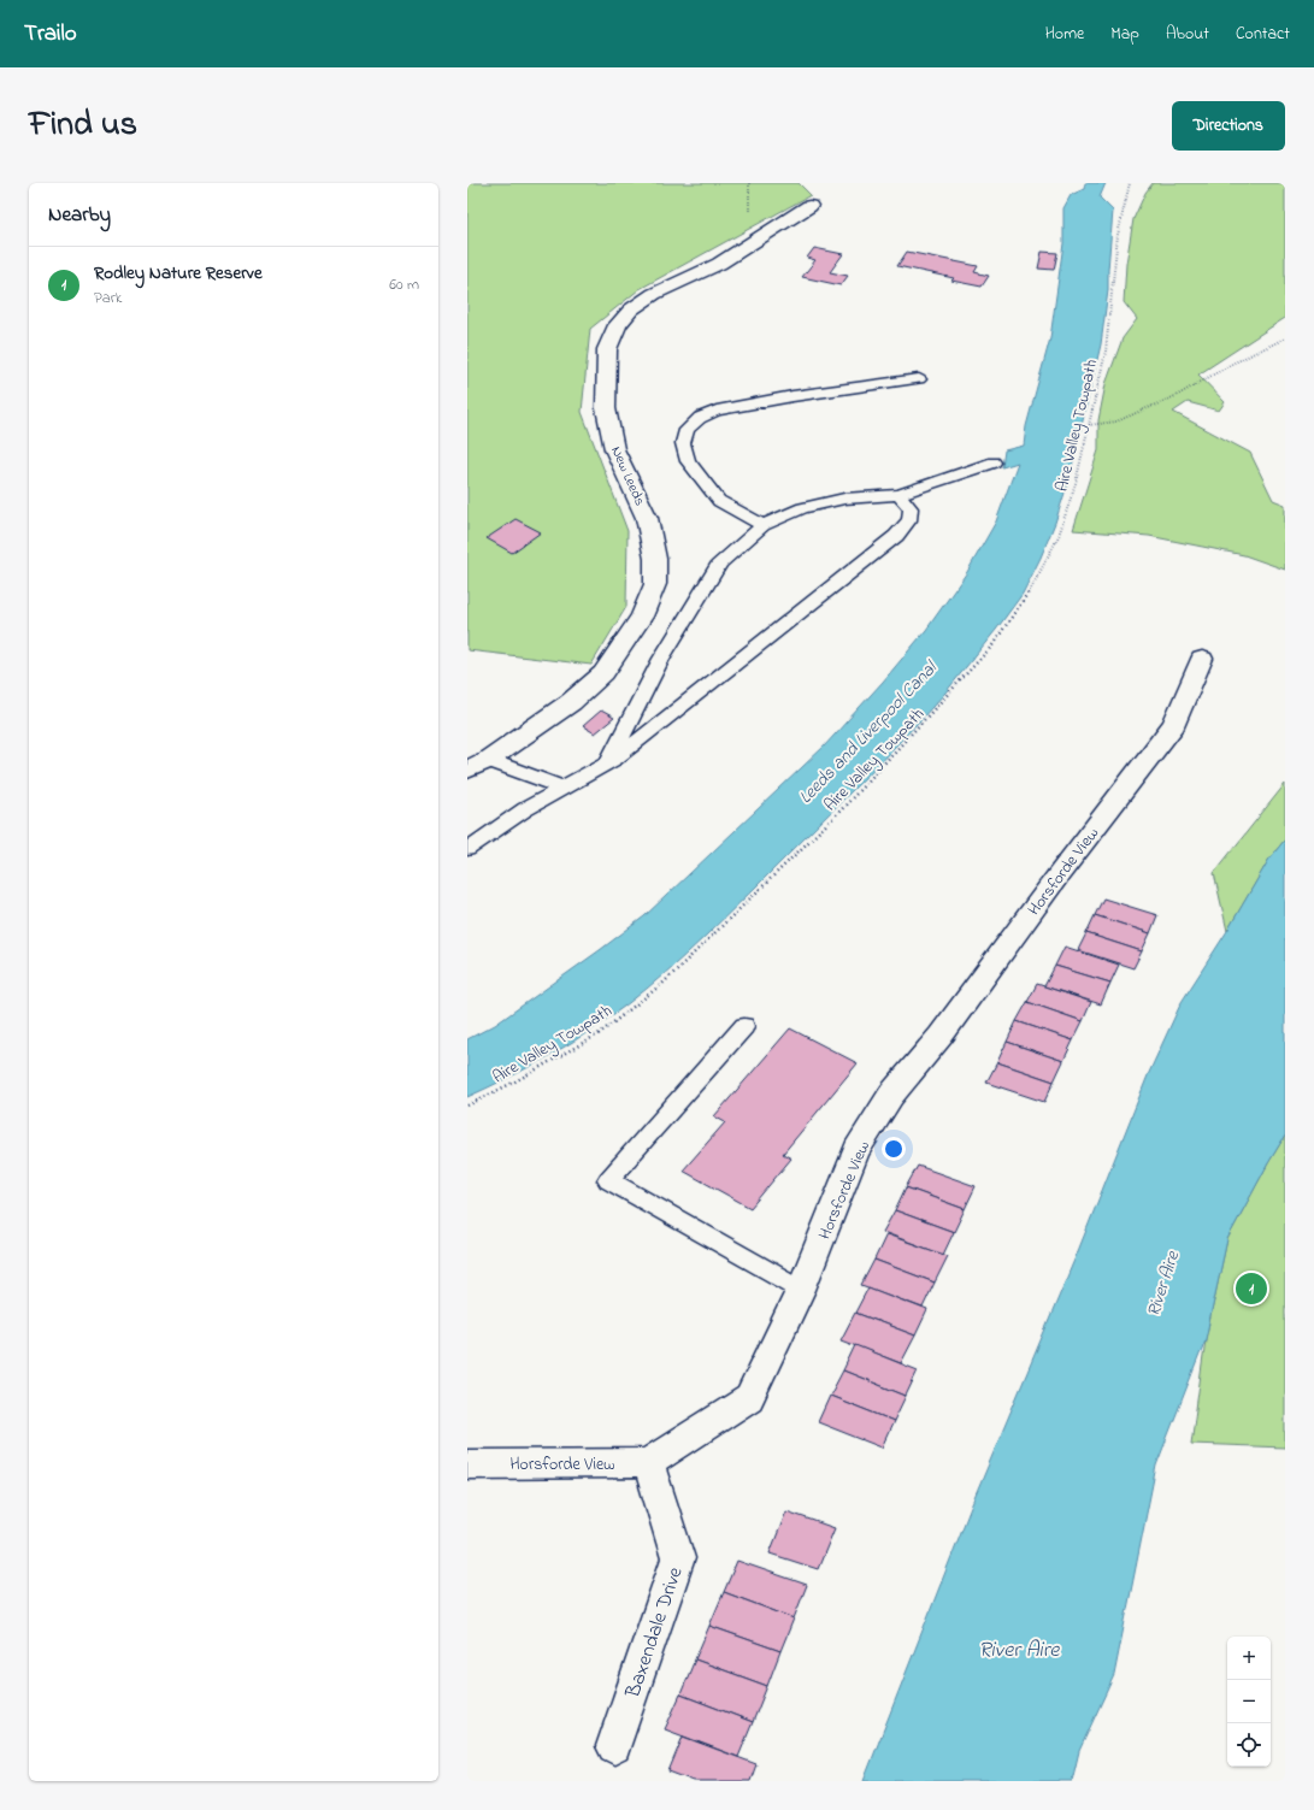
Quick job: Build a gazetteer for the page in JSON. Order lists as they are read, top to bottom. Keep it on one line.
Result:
{"streets":{"street":["New Leeds","Horsforde View","Baxendale Drive"],"path":["Aire Valley Towpath"]},"crossings":[["Horsforde View","Baxendale Drive"]],"water":["Leeds and Liverpool Canal","River Aire"],"page":{"header":"Trailo","nav":["Home","Map","About","Contact"],"title":"Find us","buttons":"Directions","heading":"Nearby","list":[{"mark":"1","name":"Rodley Nature Reserve","note":"Park","value":"60 m"}],"pins":"1","map_buttons":["+","−"]}}
